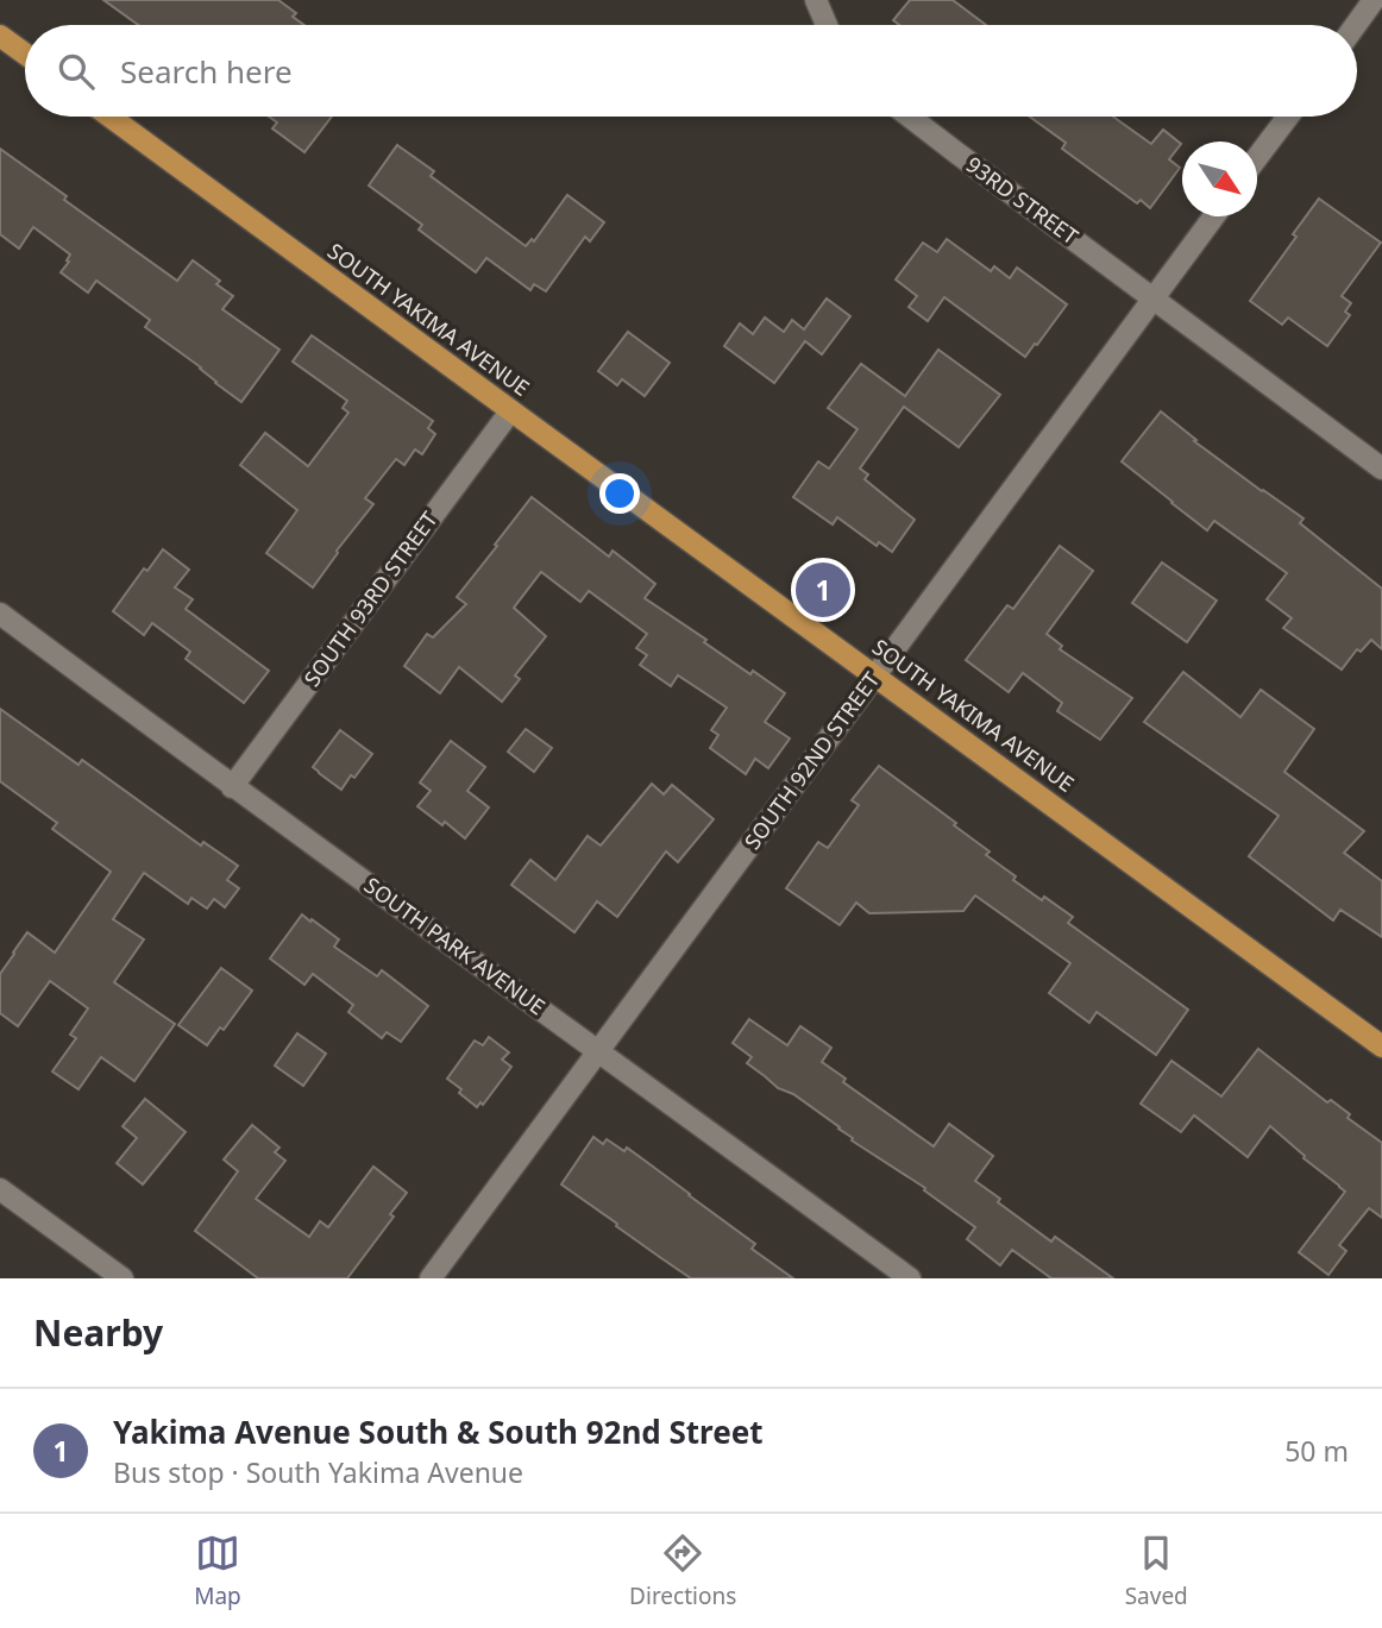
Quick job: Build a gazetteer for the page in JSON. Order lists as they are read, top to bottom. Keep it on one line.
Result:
{"streets":{"main road":["SOUTH YAKIMA AVENUE"],"street":["93RD STREET","SOUTH 93RD STREET","SOUTH 92ND STREET","SOUTH PARK AVENUE"]},"crossings":[["93RD STREET","SOUTH 92ND STREET"],["SOUTH YAKIMA AVENUE","SOUTH 93RD STREET"],["SOUTH YAKIMA AVENUE","SOUTH 92ND STREET"],["SOUTH 93RD STREET","SOUTH PARK AVENUE"],["SOUTH 92ND STREET","SOUTH PARK AVENUE"]],"north":"bottom right","page":{"search":"Search here","pins":"1","heading":"Nearby","list":[{"mark":"1","name":"Yakima Avenue South & South 92nd Street","note":"Bus stop · South Yakima Avenue","value":"50 m"}],"nav":["Map","Directions","Saved"]}}
